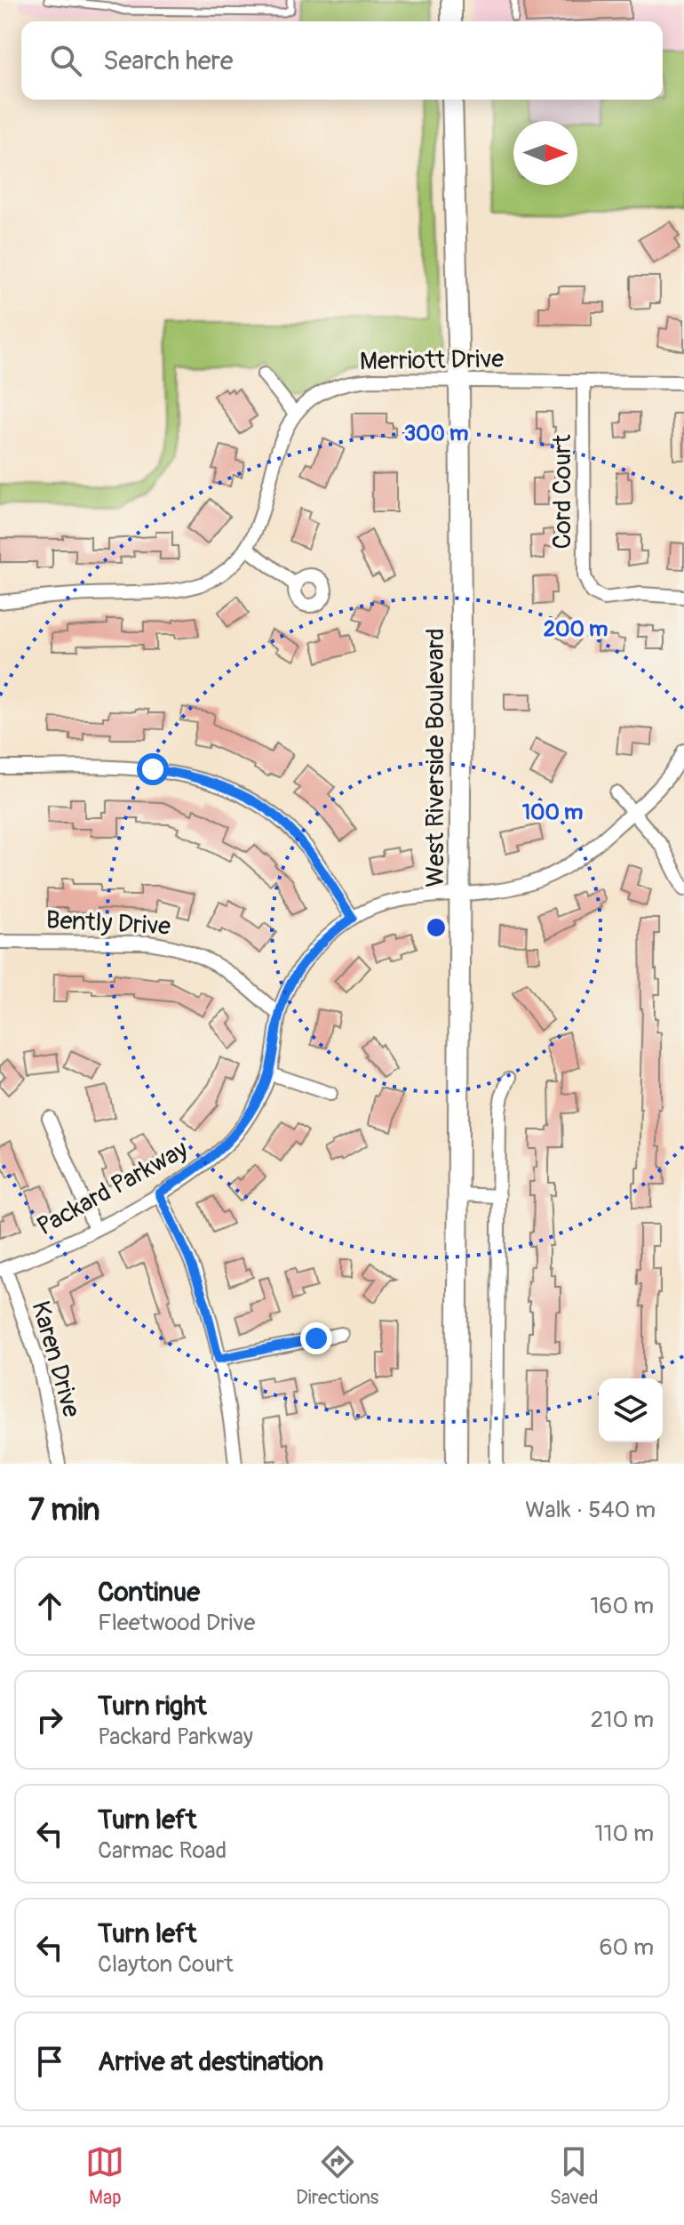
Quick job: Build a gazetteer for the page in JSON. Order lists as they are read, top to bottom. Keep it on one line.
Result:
{"streets":{"main road":["West Riverside Boulevard"],"street":["Merriott Drive","Cord Court","Bently Drive","Packard Parkway","Karen Drive"]},"crossings":[["Merriott Drive","Cord Court"],["Merriott Drive","West Riverside Boulevard"],["West Riverside Boulevard","Packard Parkway"],["Bently Drive","Packard Parkway"],["Packard Parkway","Karen Drive"]],"north":"right","page":{"search":"Search here","heading":["7 min","Walk · 540 m"],"list":[["Continue","Fleetwood Drive","160 m"],["Turn right","Packard Parkway","210 m"],["Turn left","Carmac Road","110 m"],["Turn left","Clayton Court","60 m"],"Arrive at destination"],"nav":["Map","Directions","Saved"]},"rings":["300 m","200 m","100 m"]}
